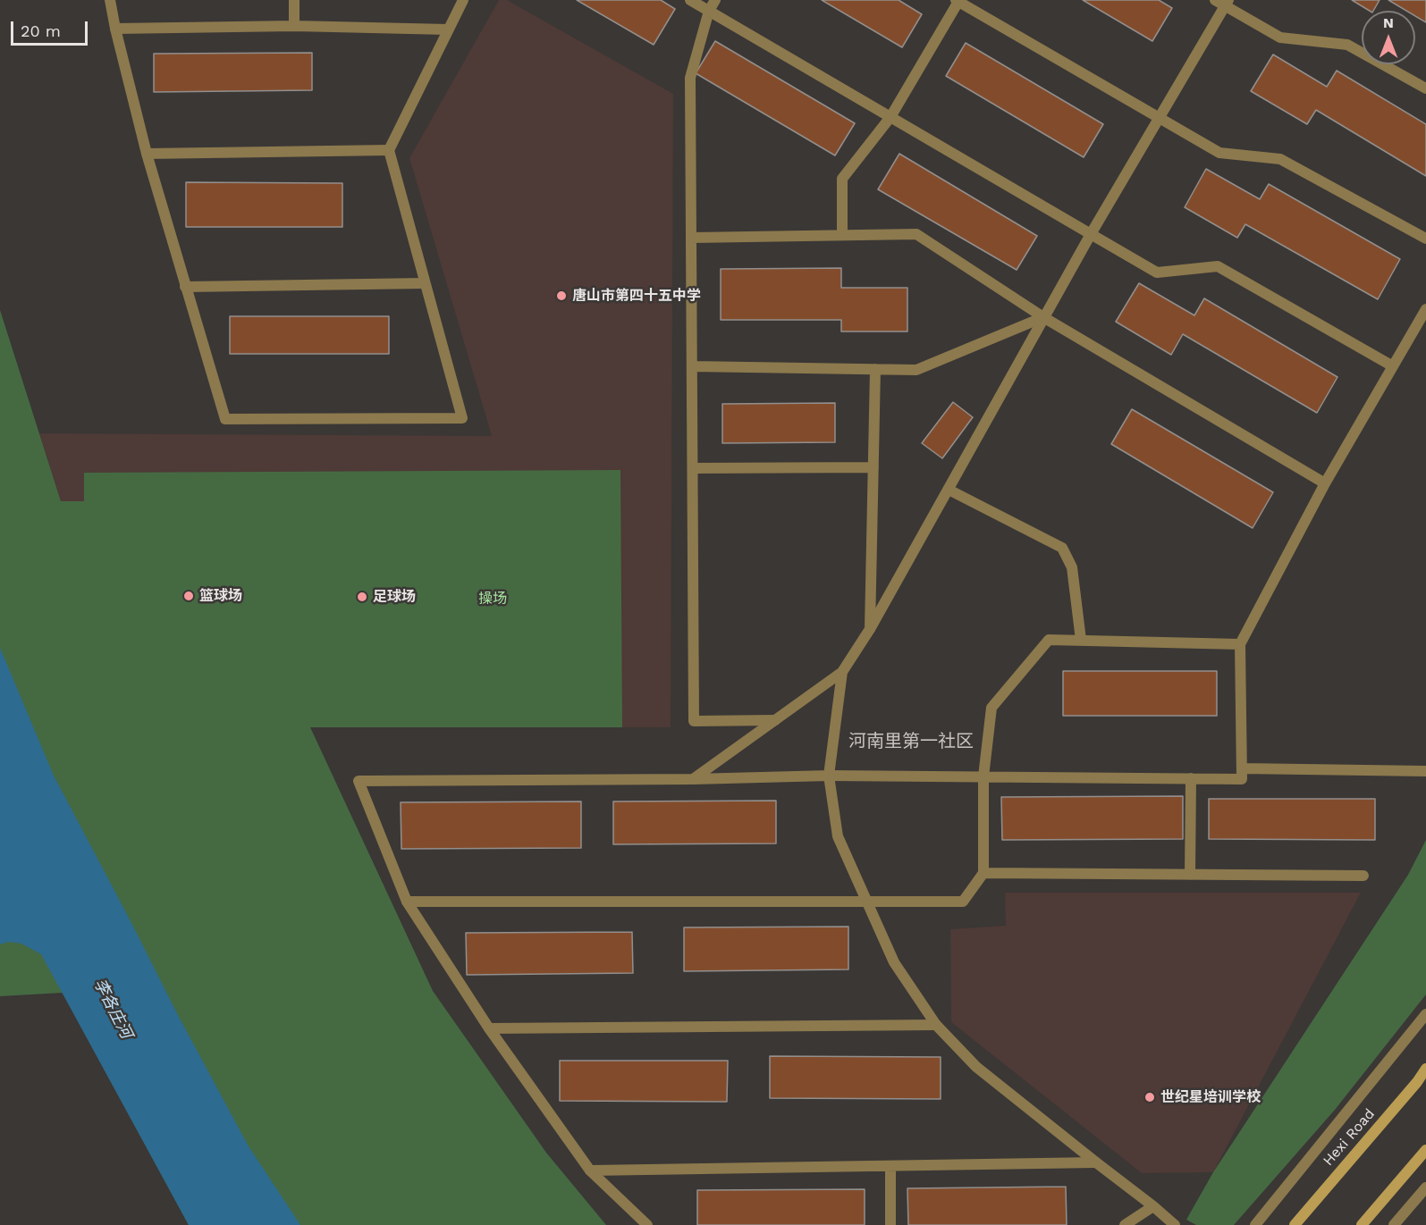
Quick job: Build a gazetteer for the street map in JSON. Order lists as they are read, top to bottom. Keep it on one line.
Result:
{"streets":{"main road":["Hexi Road"]},"districts":["河南里第一社区"],"water":["李各庄河"],"parks":["操场"],"places":["唐山市第四十五中学","篮球场","足球场","世纪星培训学校"],"scale_bar":"20 m","north":"top"}
